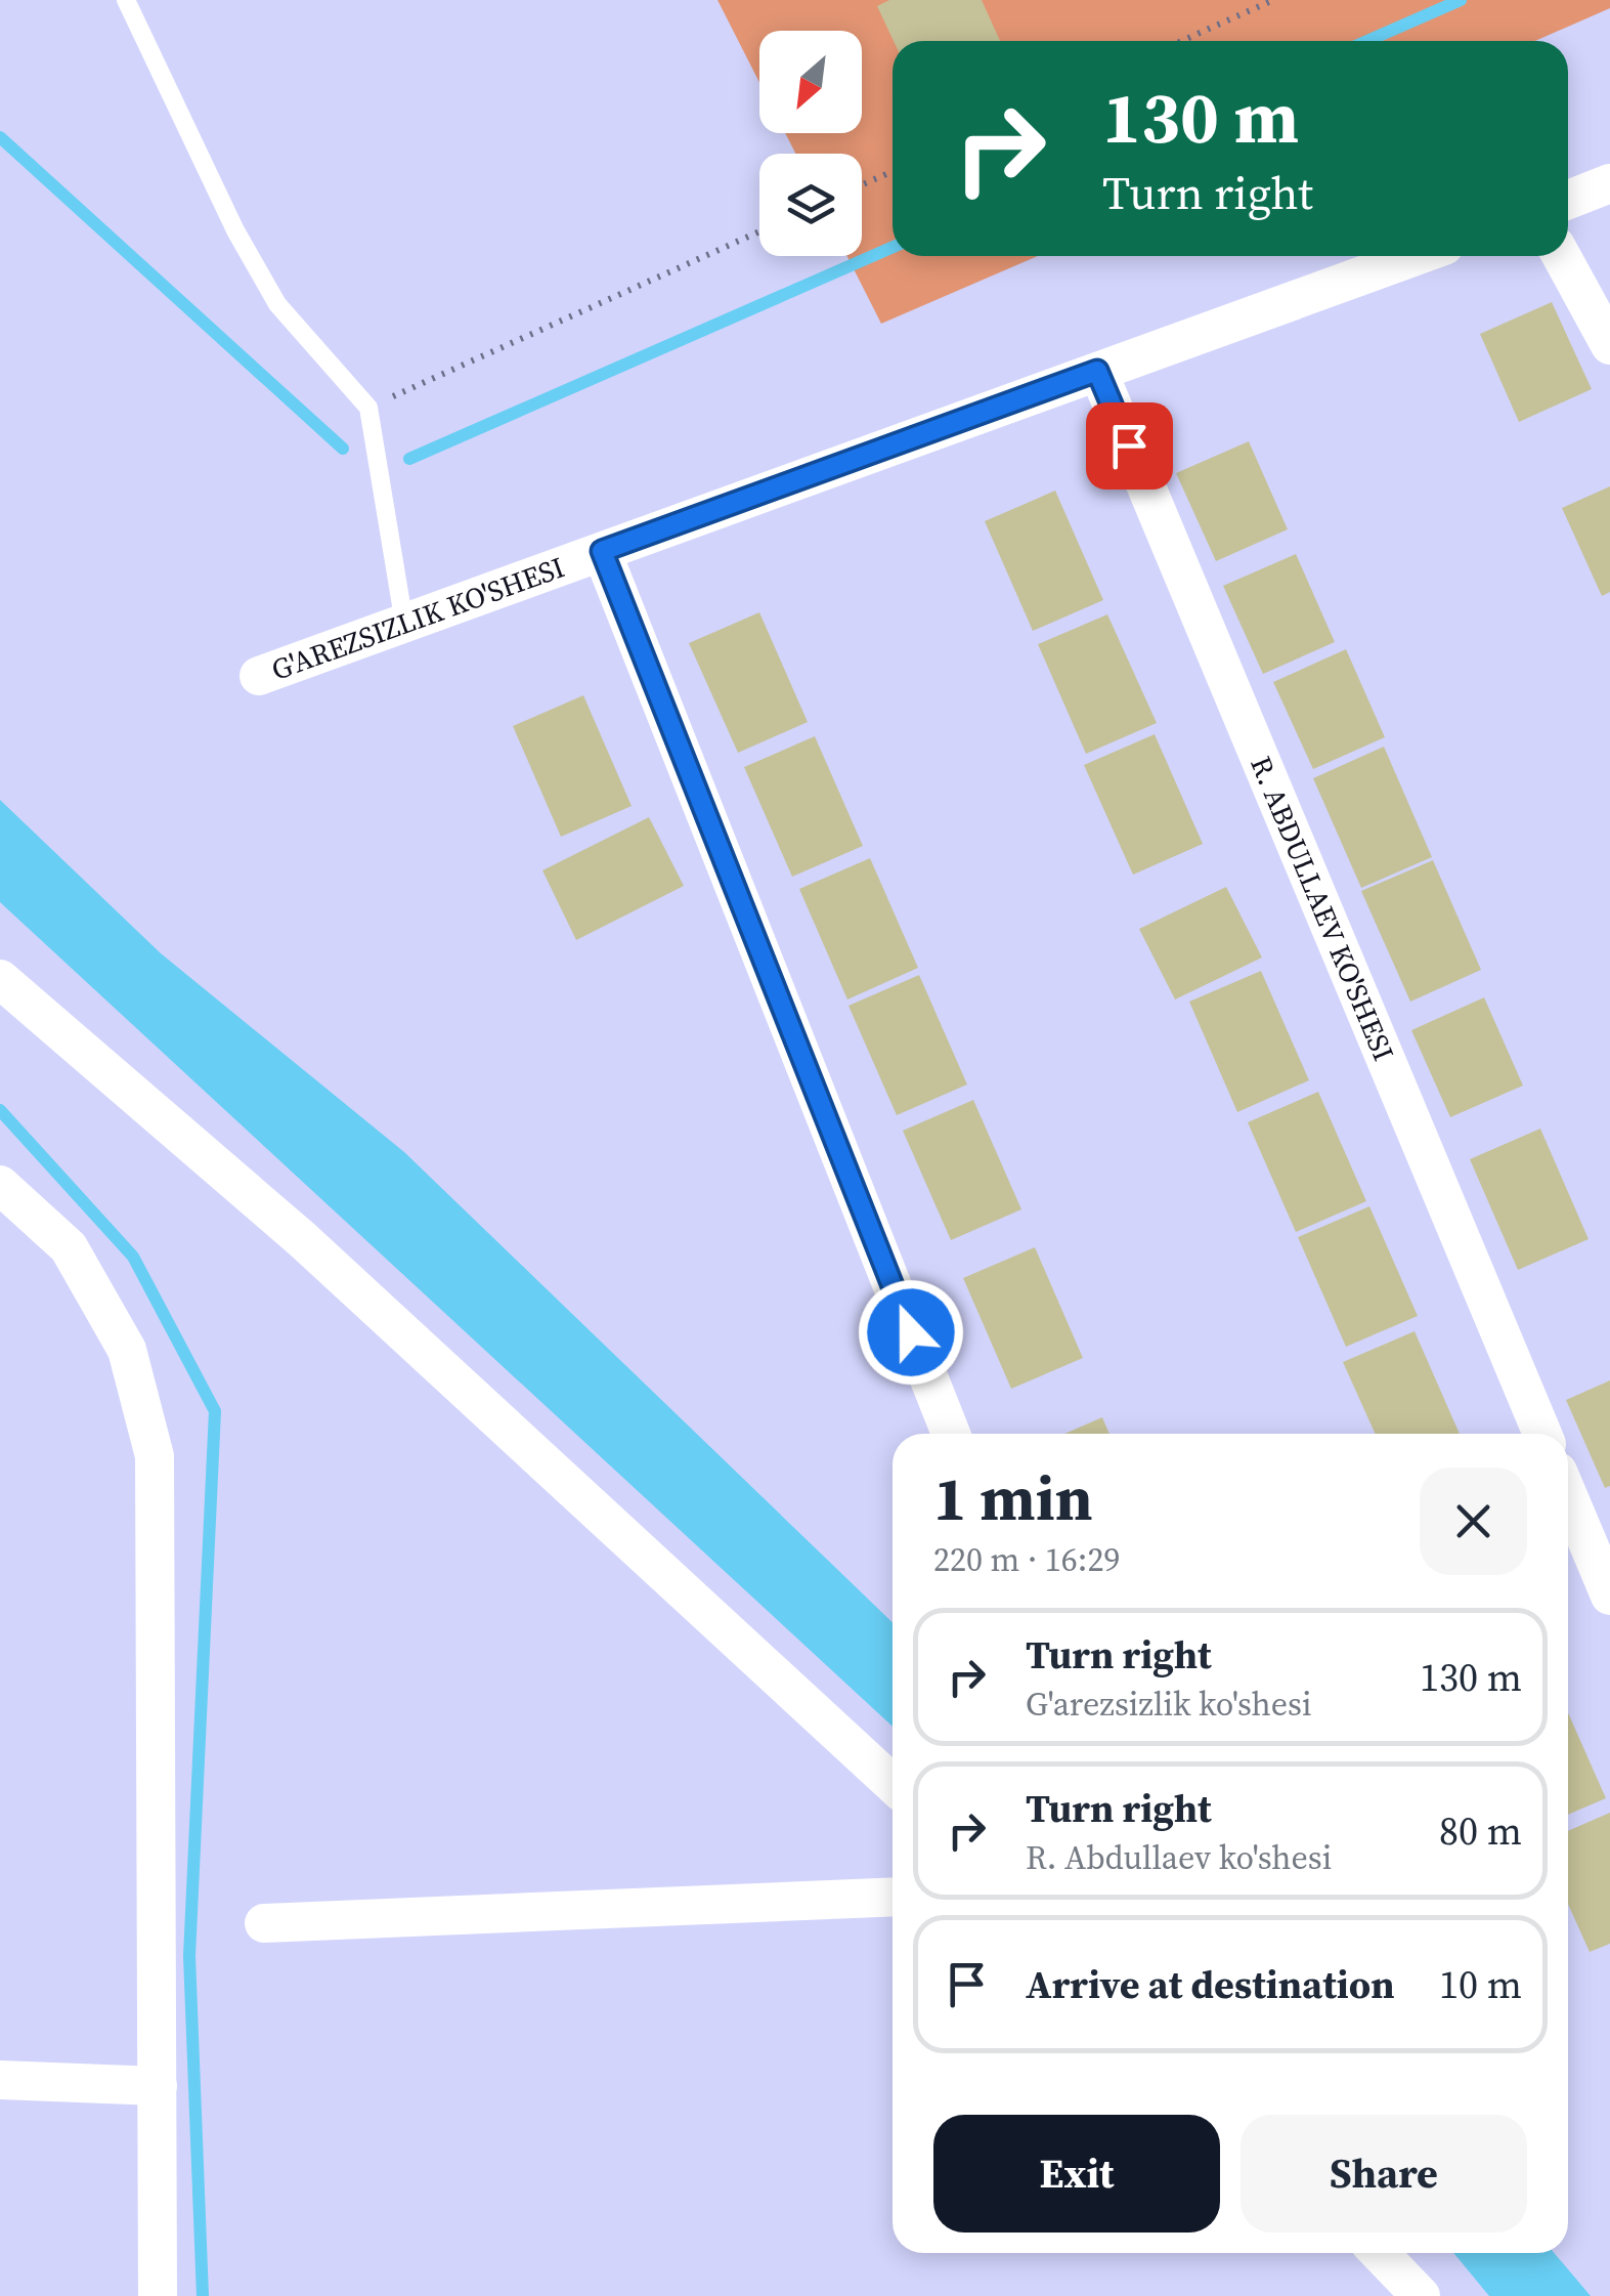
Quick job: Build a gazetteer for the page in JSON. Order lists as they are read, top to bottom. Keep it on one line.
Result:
{"streets":{"street":["G'AREZSIZLIK KO'SHESI","R. ABDULLAEV KO'SHESI"]},"crossings":[["G'AREZSIZLIK KO'SHESI","R. ABDULLAEV KO'SHESI"]],"north":"bottom left","page":{"turn":["130 m","Turn right"],"heading":["1 min","220 m · 16:29"],"list":[{"name":"Turn right","note":"G'arezsizlik ko'shesi","value":"130 m"},{"name":"Turn right","note":"R. Abdullaev ko'shesi","value":"80 m"},{"name":"Arrive at destination","value":"10 m"}],"buttons":["Exit","Share"]}}
